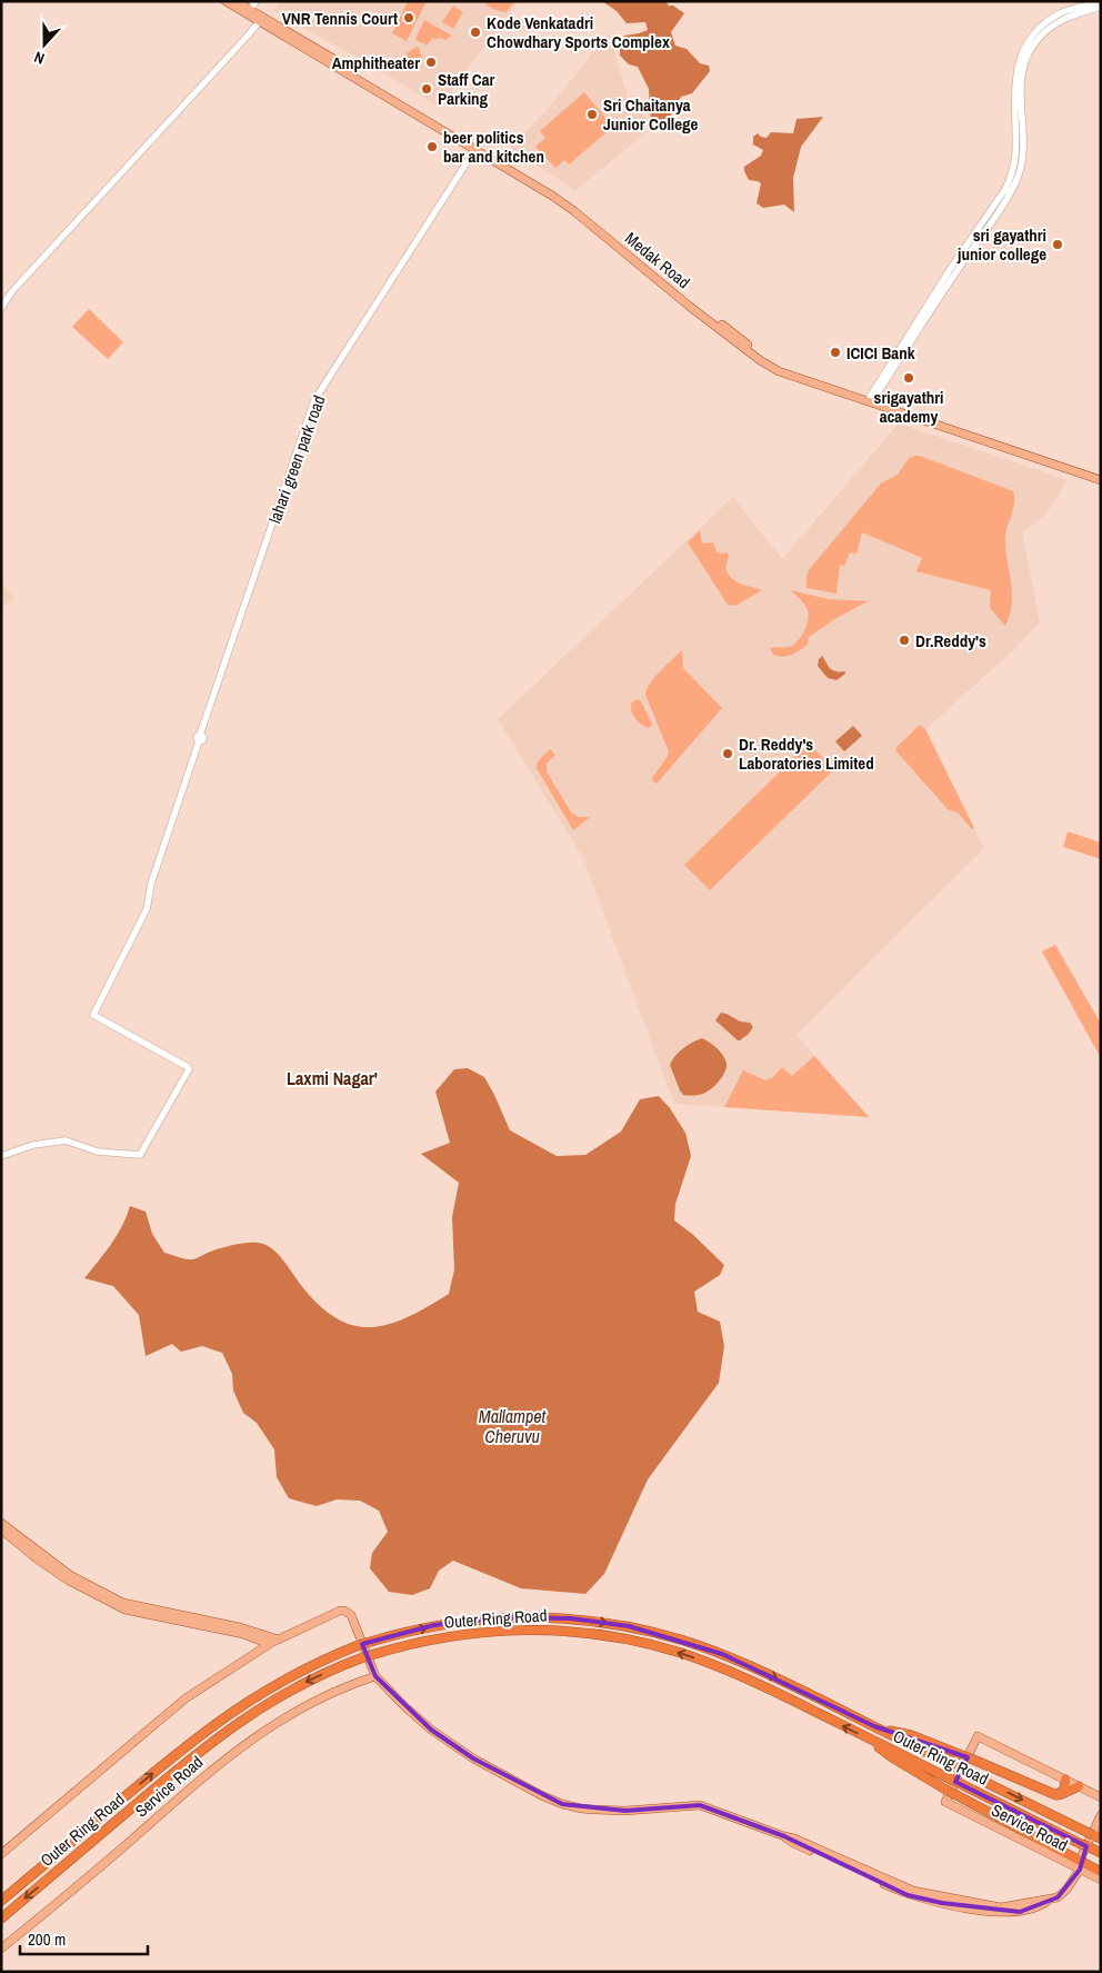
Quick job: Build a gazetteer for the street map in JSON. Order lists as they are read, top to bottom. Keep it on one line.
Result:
{"streets":{"highway":["Outer Ring Road"],"main road":["Medak Road","Service Road"],"street":["lahari green park road"]},"crossings":[["Medak Road","lahari green park road"]],"districts":["Laxmi Nagar'"],"water":["Mallampet Cheruvu"],"places":["VNR Tennis Court","Kode Venkatadri Chowdhary Sports Complex","Amphitheater","Staff Car Parking","Sri Chaitanya Junior College","beer politics bar and kitchen","sri gayathri junior college","ICICI Bank","srigayathri academy","Dr.Reddy's","Dr. Reddy's Laboratories Limited"],"scale_bar":"200 m","north":"bottom"}
